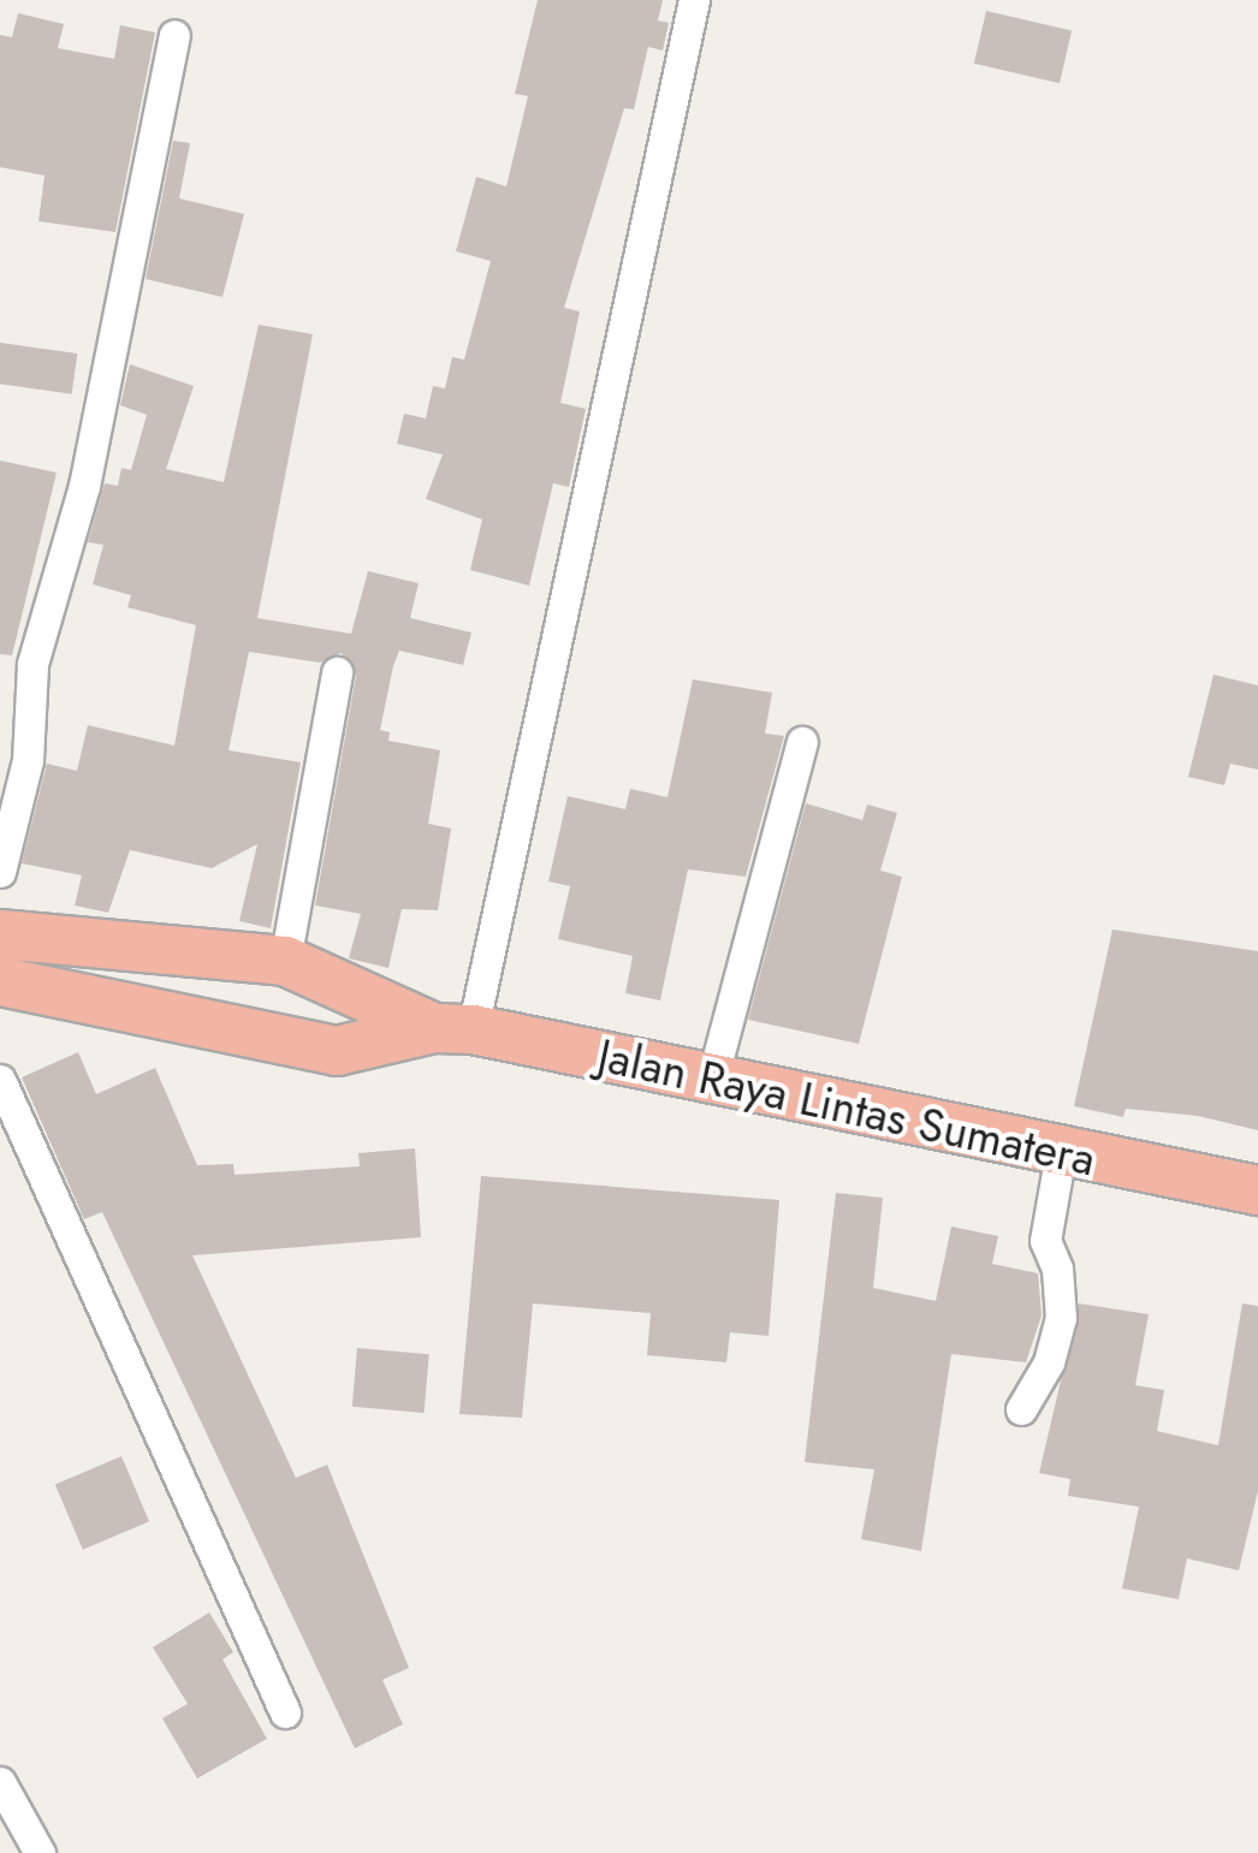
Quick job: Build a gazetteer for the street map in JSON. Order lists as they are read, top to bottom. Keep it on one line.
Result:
{"streets":{"highway":["Jalan Raya Lintas Sumatera"]}}
